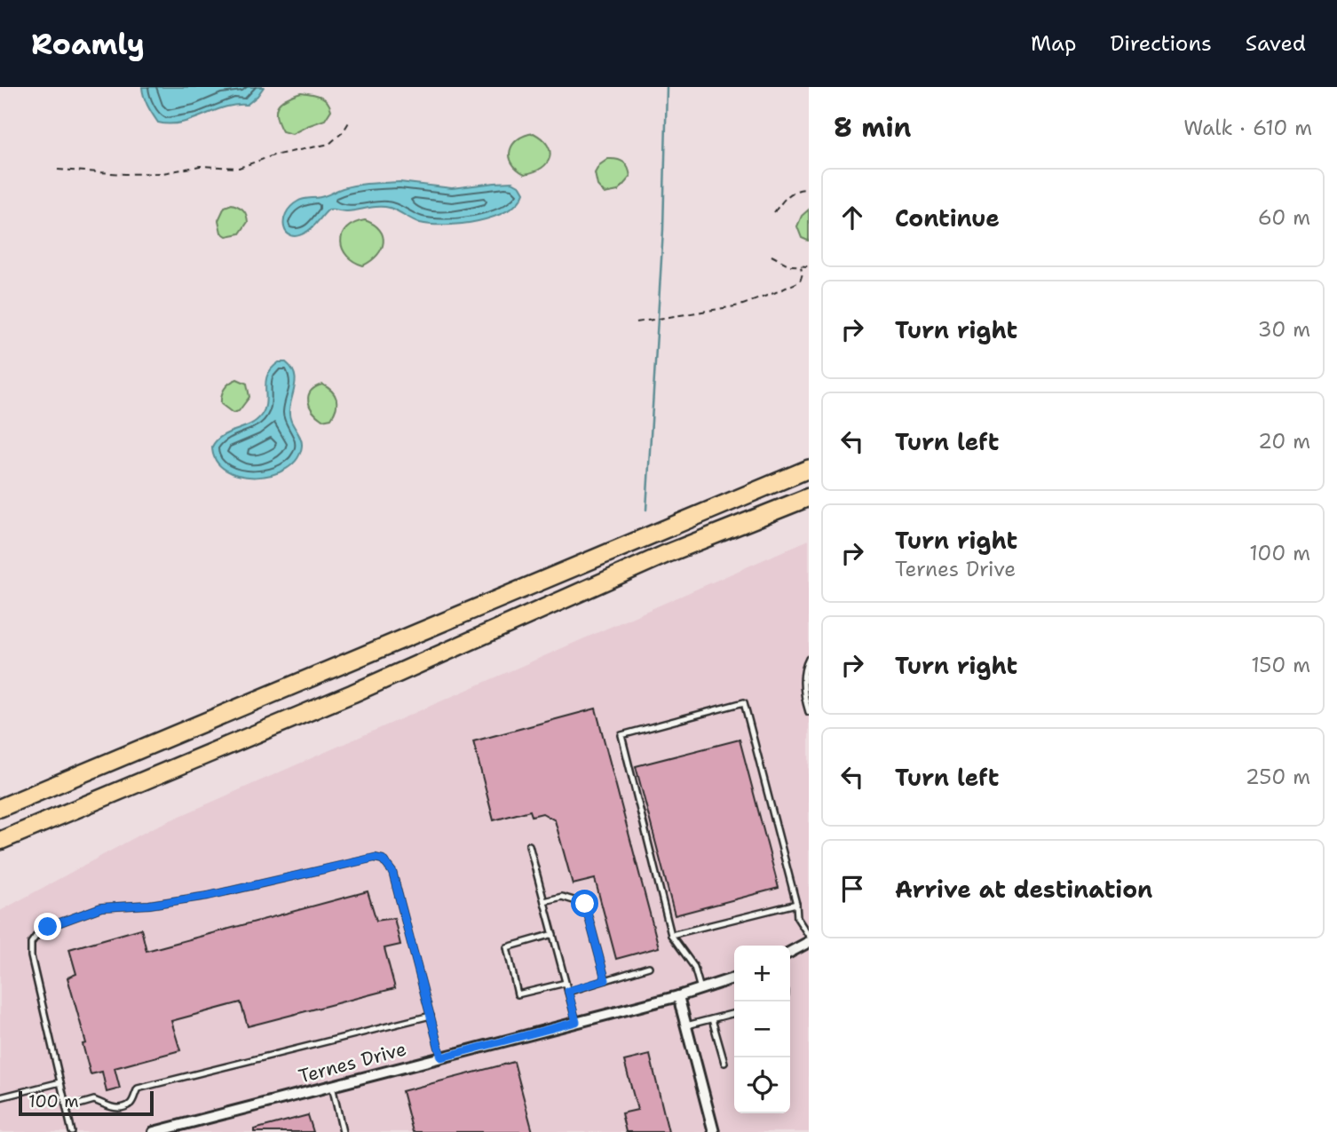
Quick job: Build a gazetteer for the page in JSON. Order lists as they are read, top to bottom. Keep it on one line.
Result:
{"streets":{"street":["Ternes Drive"]},"scale_bar":"100 m","page":{"header":"Roamly","nav":["Map","Directions","Saved"],"heading":["8 min","Walk · 610 m"],"list":[["Continue","60 m"],["Turn right","30 m"],["Turn left","20 m"],["Turn right","Ternes Drive","100 m"],["Turn right","150 m"],["Turn left","250 m"],"Arrive at destination"],"map_buttons":["+","−"],"scale":"100 m"}}
